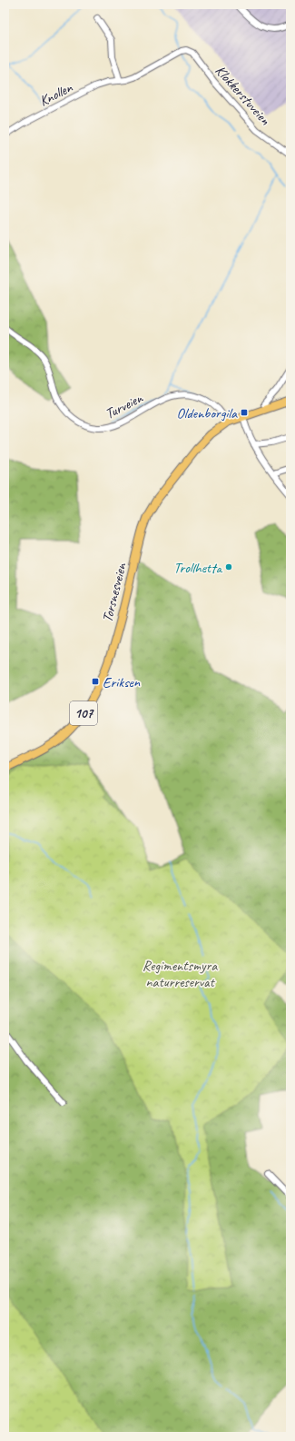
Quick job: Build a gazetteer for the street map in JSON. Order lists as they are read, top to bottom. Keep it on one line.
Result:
{"streets":{"main road":["Torsnesveien","107"],"street":["Knollen","Klokkerstuveien","Turveien"]},"crossings":[["Knollen","Klokkerstuveien"],["Turveien","Torsnesveien"]],"parks":["Regimentsmyra naturreservat"],"places":{"transit":["Oldenborgila","Eriksen"],"other":["Trollhetta"]}}
